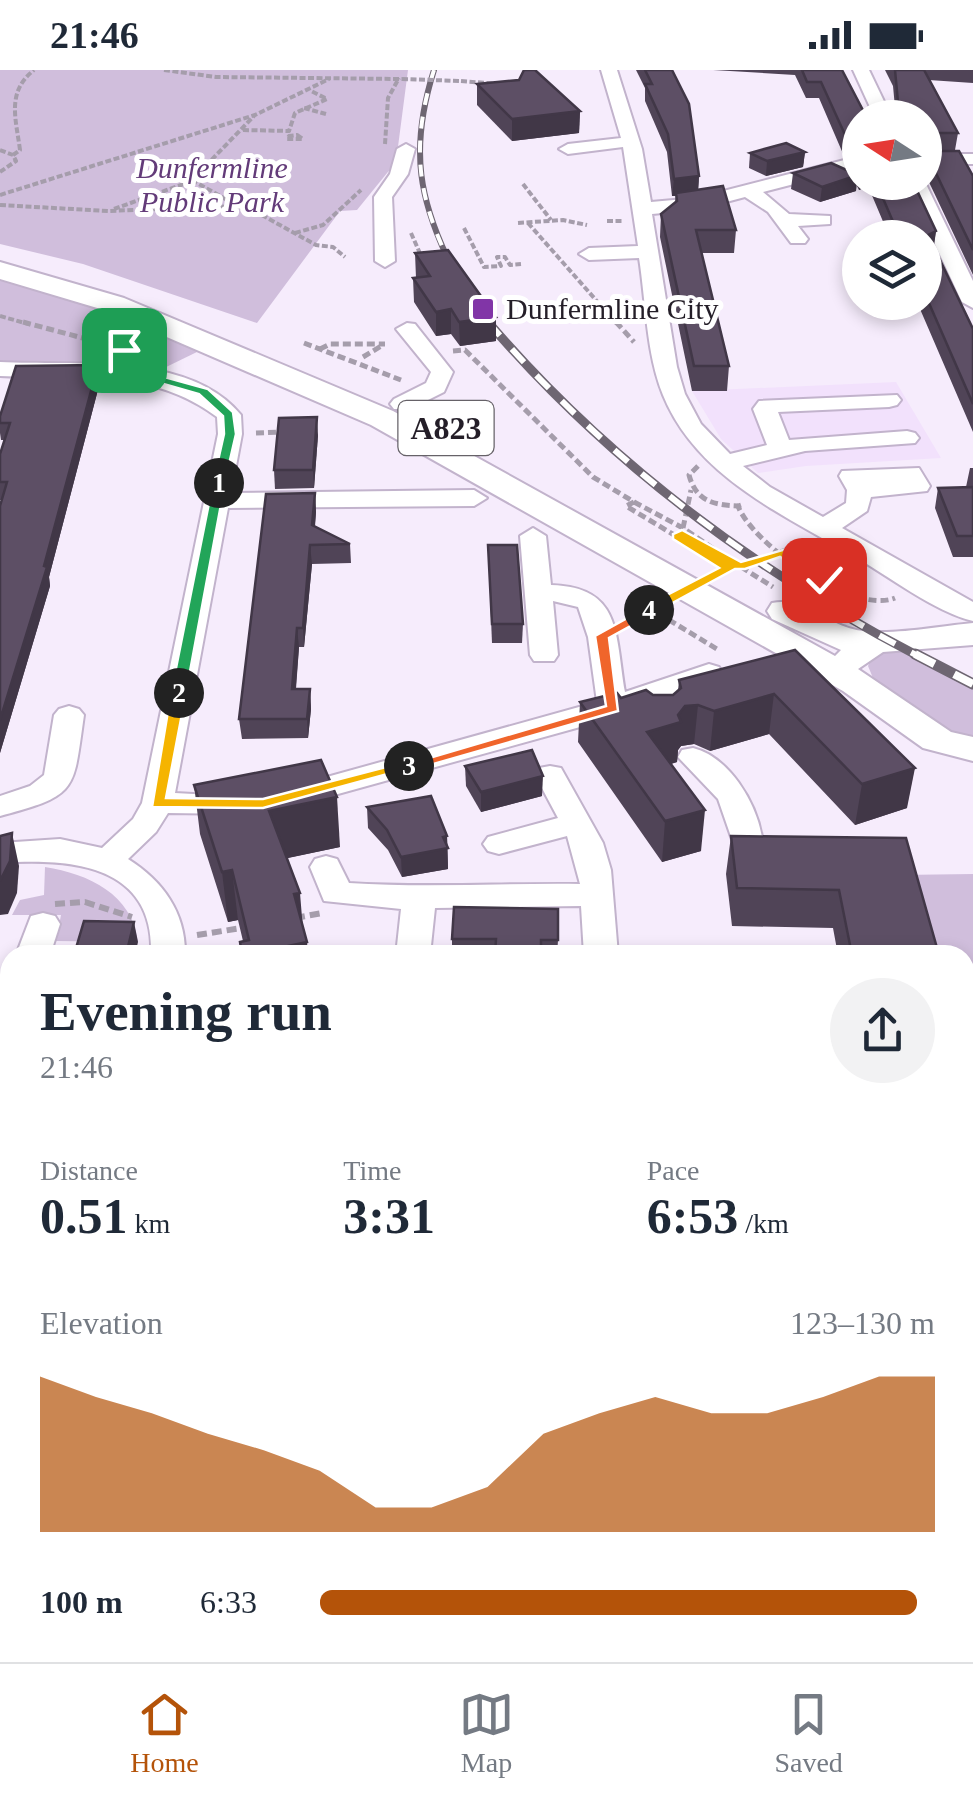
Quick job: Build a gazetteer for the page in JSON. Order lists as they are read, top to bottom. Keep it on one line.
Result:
{"streets":{"main road":["A823"]},"parks":["Dunfermline Public Park"],"places":{"transit":["Dunfermline City"]},"north":"left","page":{"status":"21:46","pins":["1","4","2","3"],"heading":["Evening run","21:46"],"stats":[["Distance","0.51 km"],["Time","3:31"],["Pace","6:53 /km"]],"chart":["Elevation","123–130 m"],"list":[{"name":"100 m","note":"6:33"}],"tabs":["Home","Map","Saved"]}}
